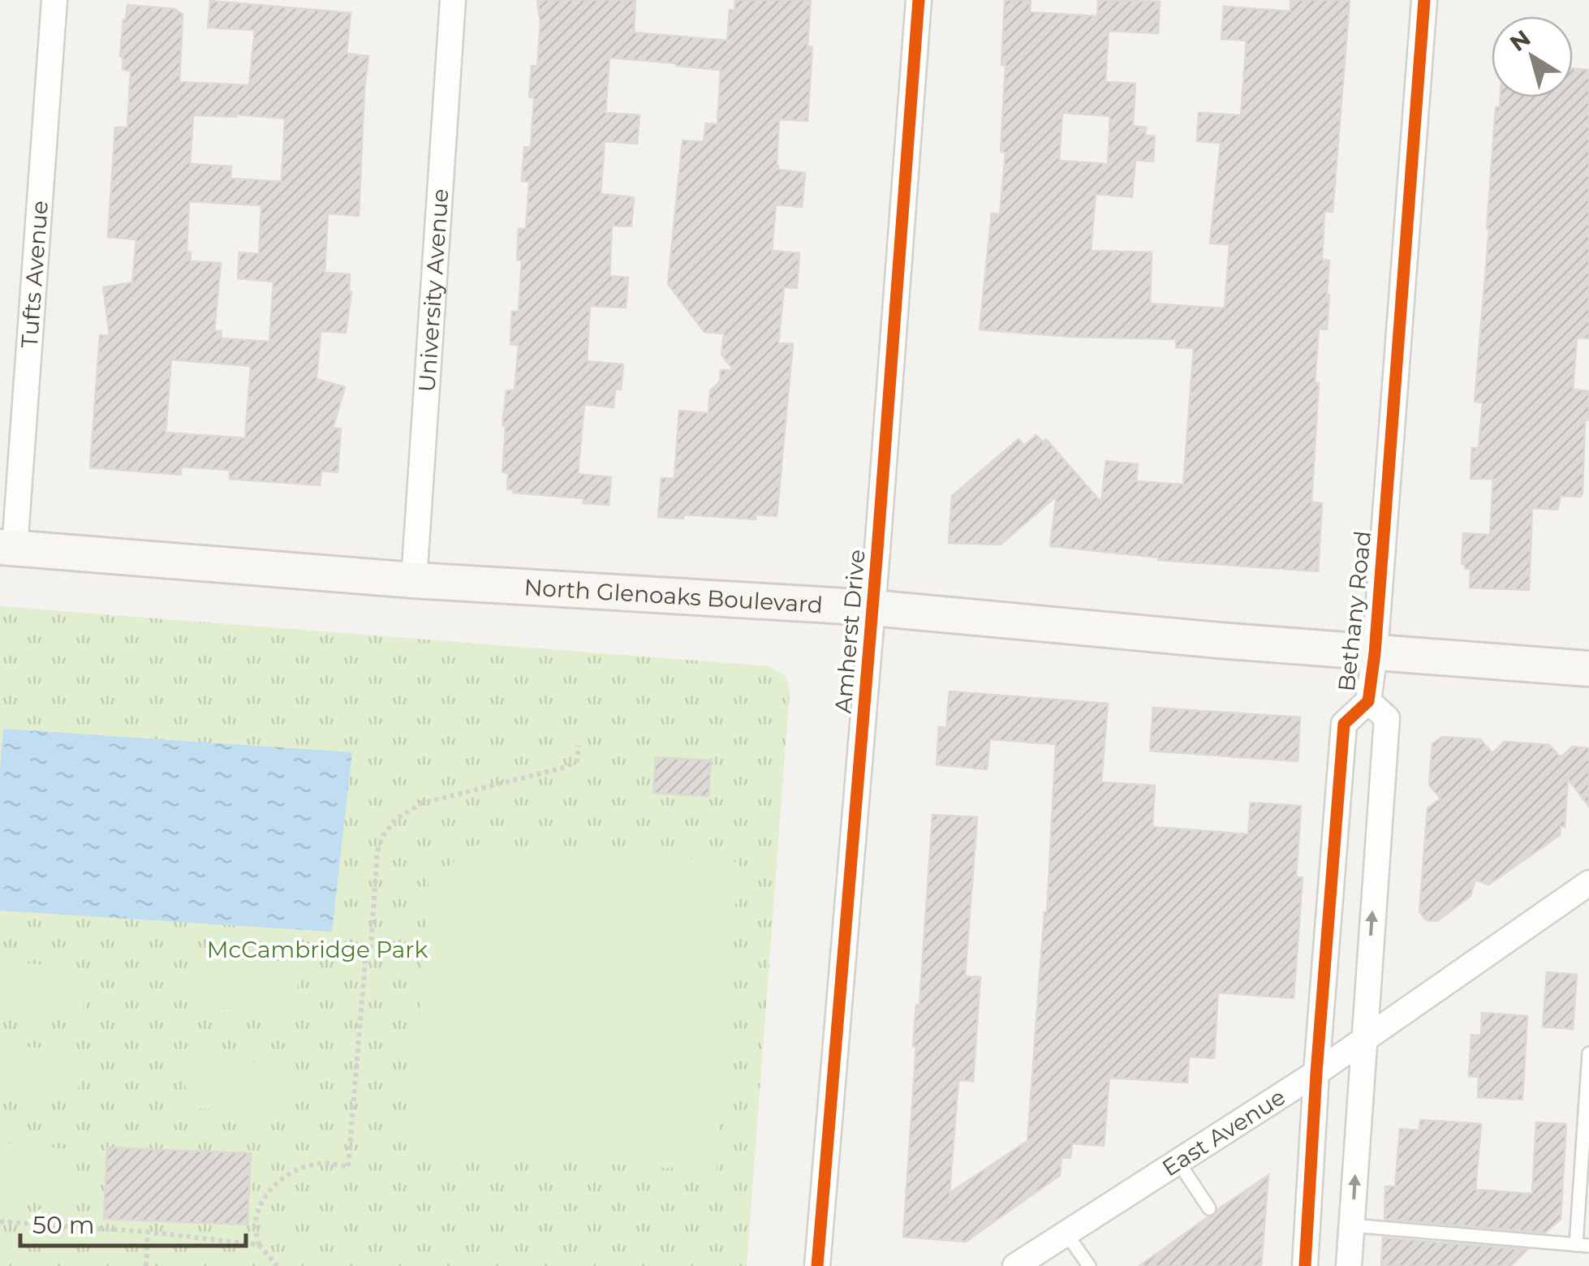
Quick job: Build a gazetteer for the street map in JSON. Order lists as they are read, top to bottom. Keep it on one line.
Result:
{"streets":{"main road":["North Glenoaks Boulevard"],"street":["Tufts Avenue","University Avenue","Bethany Road","Amherst Drive","East Avenue"]},"crossings":[["Tufts Avenue","North Glenoaks Boulevard"],["University Avenue","North Glenoaks Boulevard"],["North Glenoaks Boulevard","Bethany Road"],["North Glenoaks Boulevard","Amherst Drive"],["Bethany Road","East Avenue"]],"parks":["McCambridge Park"],"scale_bar":"50 m","north":"top left"}
